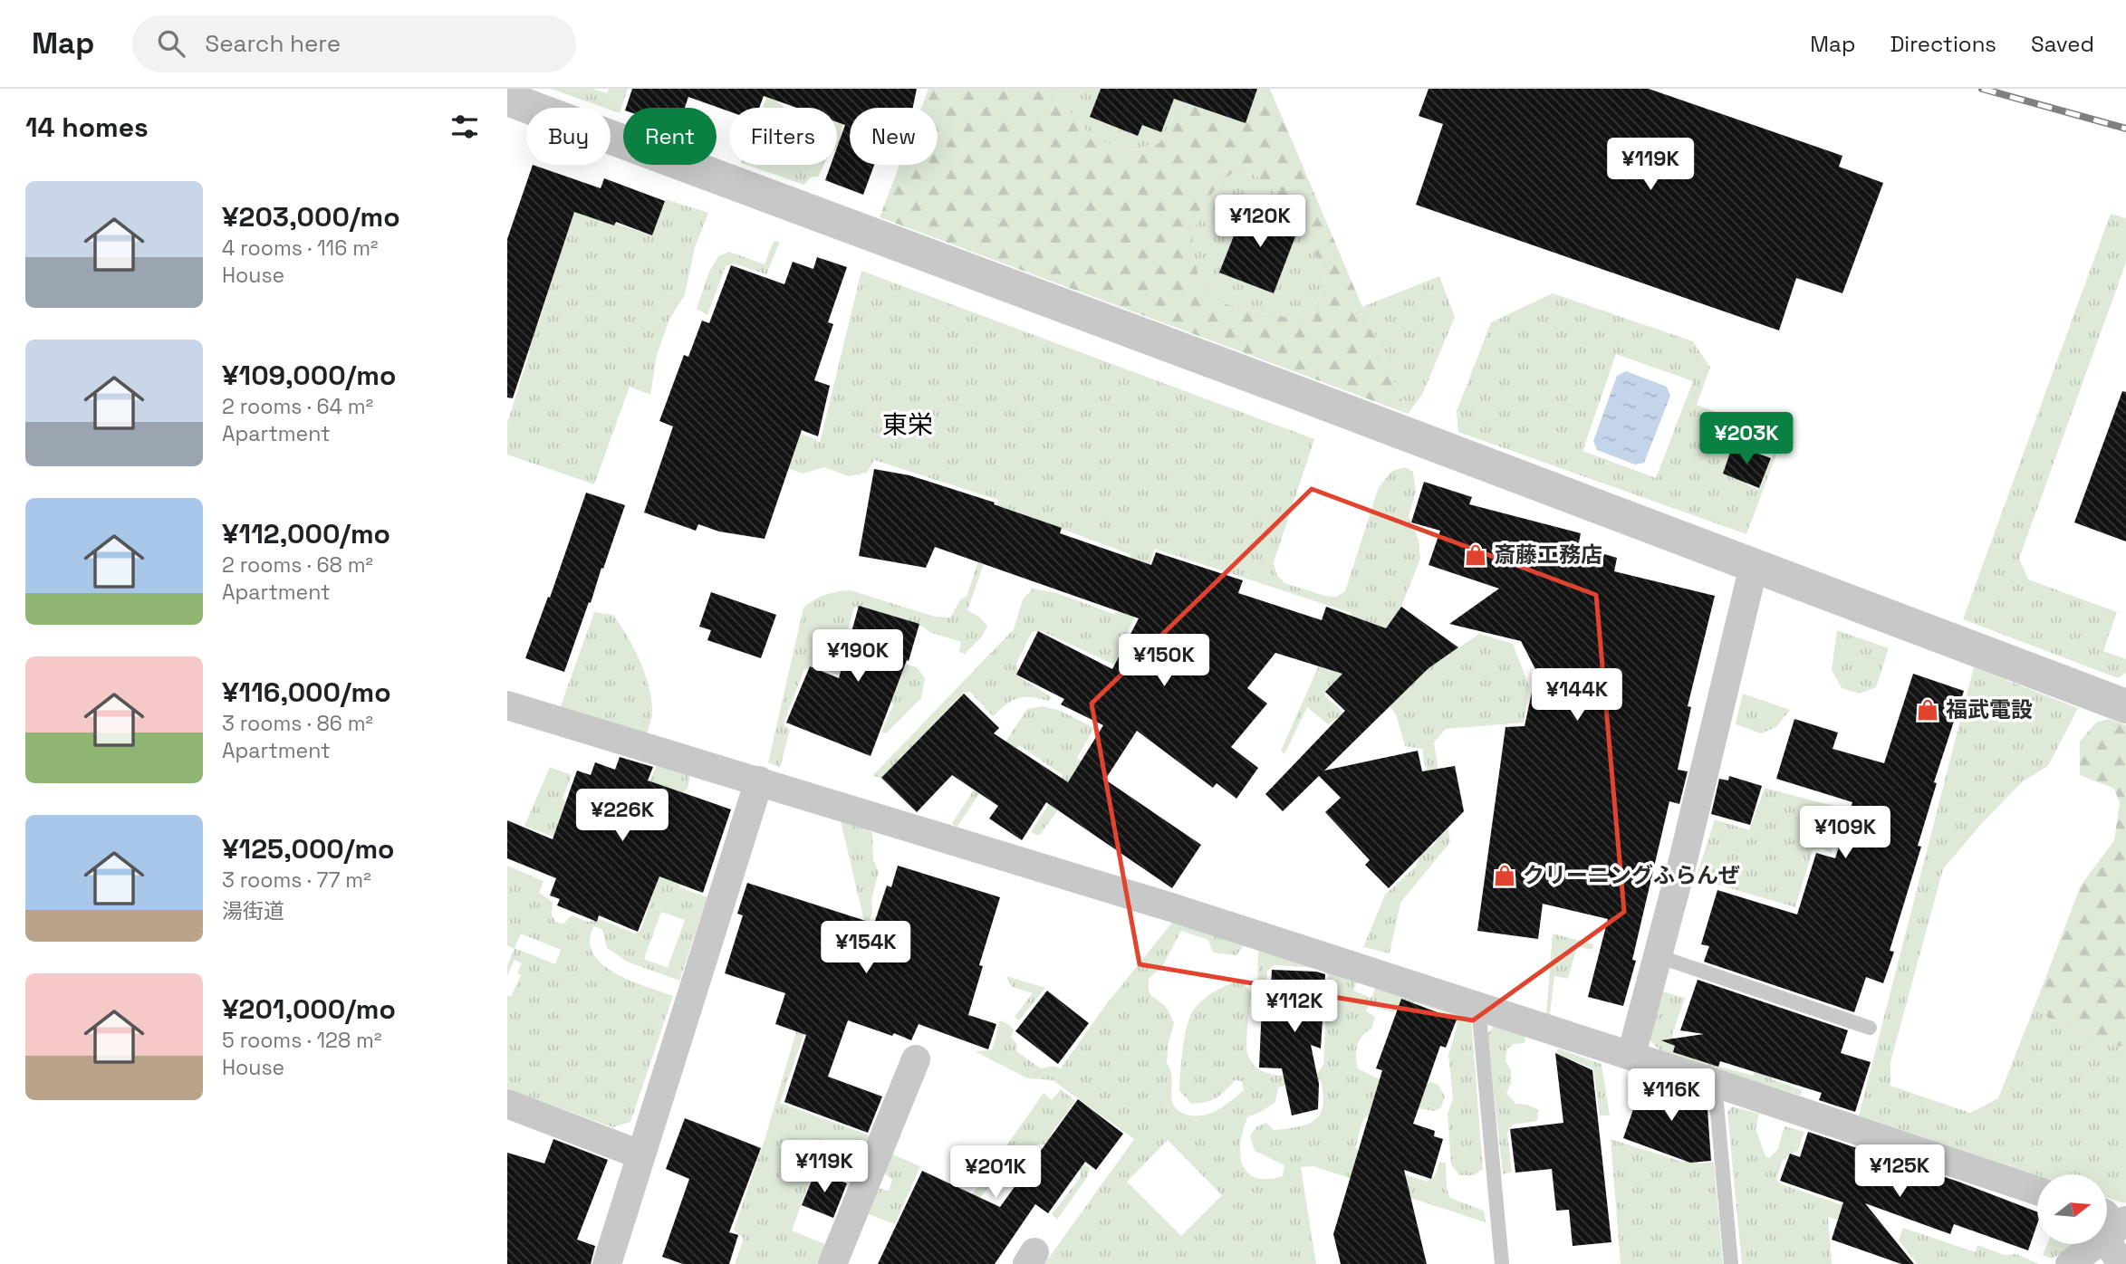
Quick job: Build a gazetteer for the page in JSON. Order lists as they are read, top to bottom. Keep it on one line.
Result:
{"districts":["東栄"],"places":{"shop":["斎藤工務店","福武電設","クリーニングふらんぜ"]},"north":"right","page":{"header":"Map","search":"Search here","nav":["Map","Directions","Saved"],"heading":"14 homes","chip":["Buy","Rent","Filters","New"],"price":["¥119K","¥120K","¥203K","¥190K","¥150K","¥144K","¥226K","¥109K","¥154K","¥112K","¥116K","¥119K","¥125K","¥201K"],"list":[{"name":"¥203,000/mo","note":"4 rooms · 116 m² · House"},{"name":"¥109,000/mo","note":"2 rooms · 64 m² · Apartment"},{"name":"¥112,000/mo","note":"2 rooms · 68 m² · Apartment"},{"name":"¥116,000/mo","note":"3 rooms · 86 m² · Apartment"},{"name":"¥125,000/mo","note":"3 rooms · 77 m² · 湯街道"},{"name":"¥201,000/mo","note":"5 rooms · 128 m² · House"}]}}
